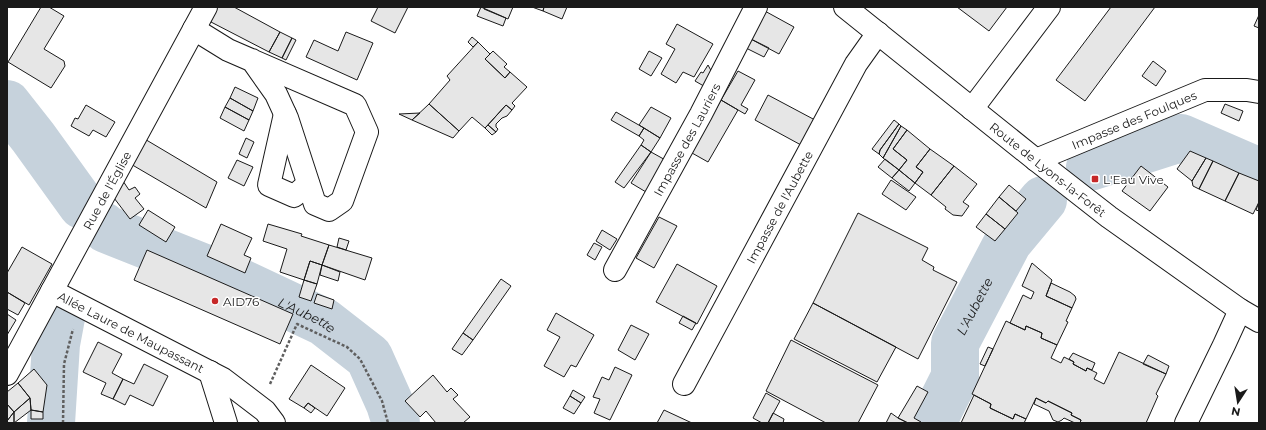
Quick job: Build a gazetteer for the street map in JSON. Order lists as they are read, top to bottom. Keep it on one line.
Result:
{"streets":{"street":["Impasse des Foulques","Impasse des Lauriers","Route de Lyons-la-Forêt","Rue de l'Église","Impasse de l'Aubette","Allée Laure de Maupassant"]},"crossings":[["Impasse des Foulques","Route de Lyons-la-Forêt"],["Route de Lyons-la-Forêt","Impasse de l'Aubette"],["Rue de l'Église","Allée Laure de Maupassant"]],"water":["L'Aubette"],"places":{"transit":["L'Eau Vive"],"other":["AID76"]},"north":"bottom"}
